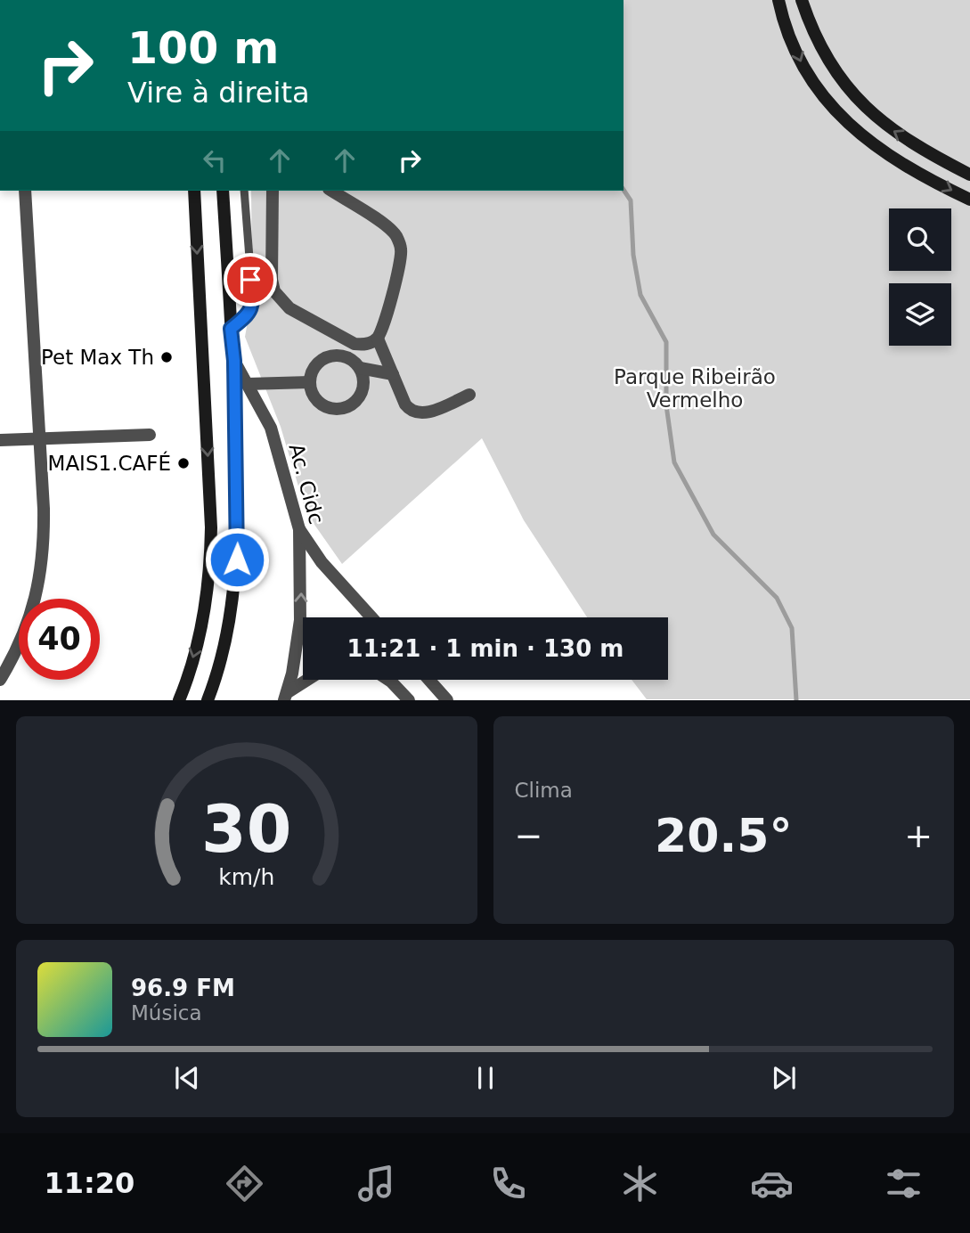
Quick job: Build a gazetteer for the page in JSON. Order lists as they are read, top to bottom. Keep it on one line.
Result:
{"streets":{"street":["Ac. Cidc"]},"parks":["Parque Ribeirão Vermelho"],"places":["Pet Max Th","MAIS1.CAFÉ"],"page":{"turn":["100 m","Vire à direita"],"limit":"40","trip":"11:21 · 1 min · 130 m","tile":"Clima","heat":["−","20.5°","+"],"song":["96.9 FM","Música"],"tabs":"11:20","gauge":["30","km/h"]}}
